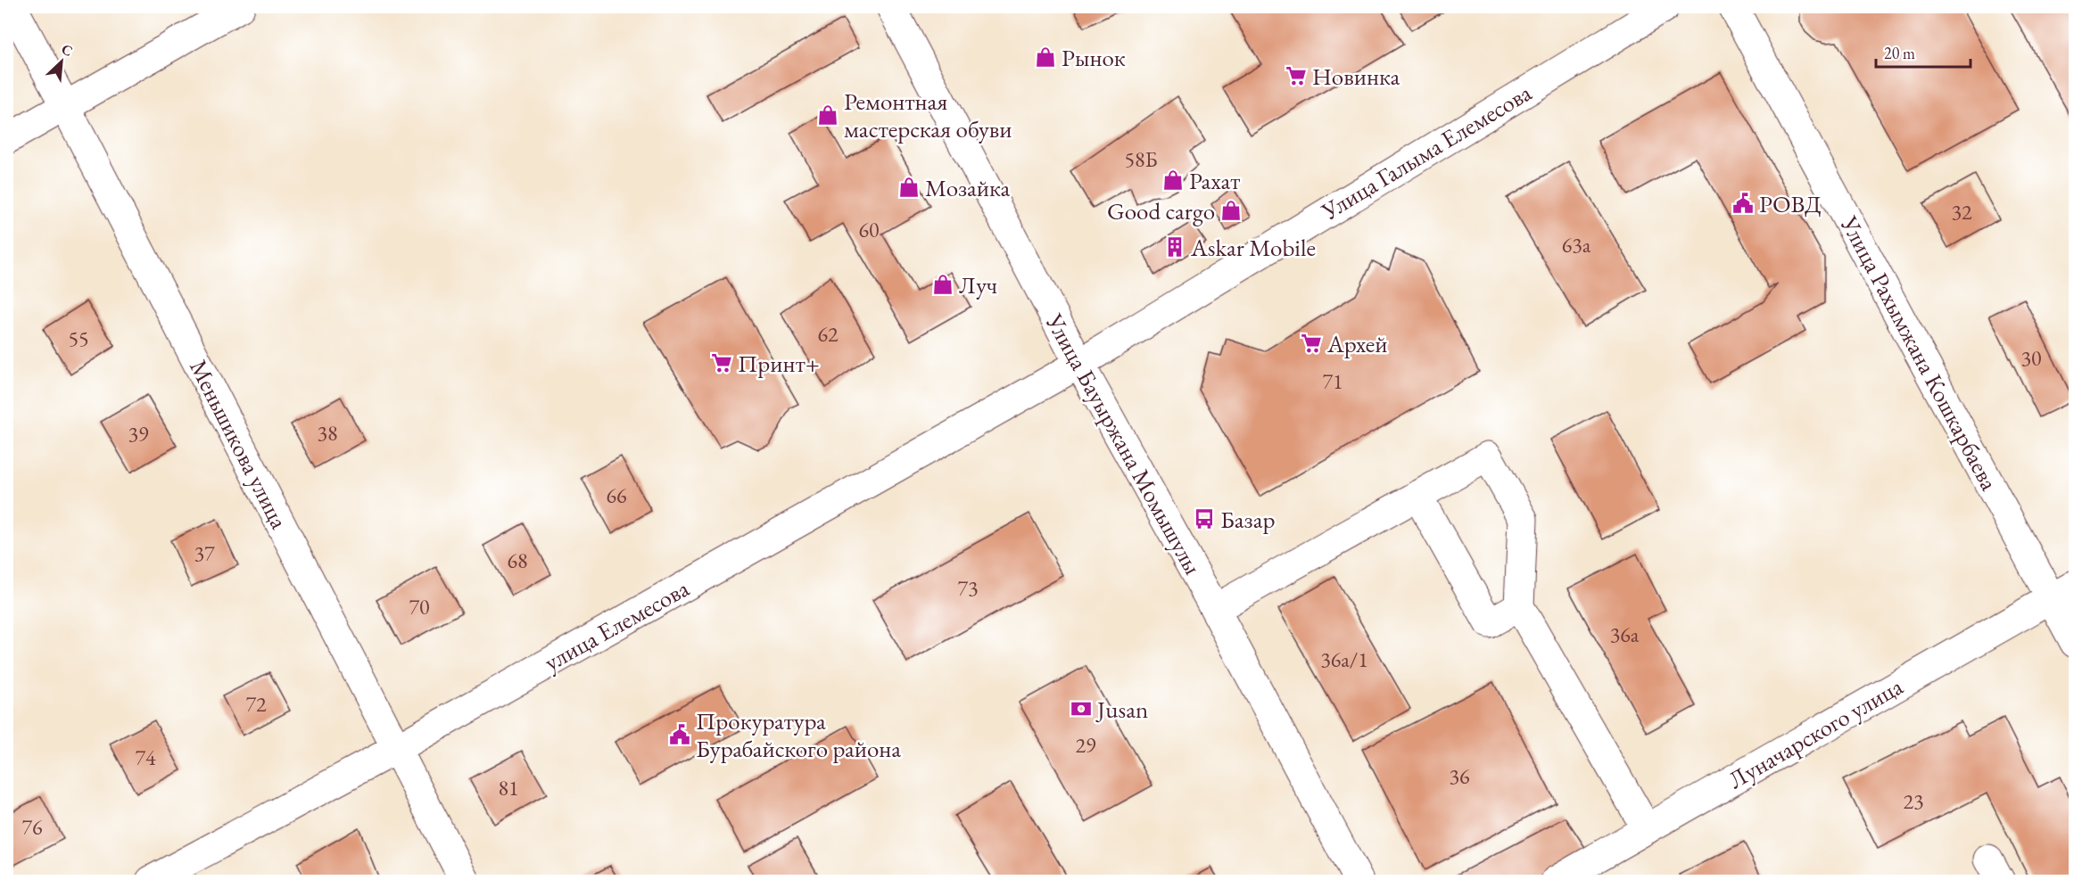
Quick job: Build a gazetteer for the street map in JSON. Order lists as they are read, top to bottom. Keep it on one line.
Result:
{"streets":{"street":["Улица Галыма Елемесова","Улица Рахымжана Кошкарбаева","Меньшикова улица","Улица Бауыржана Момышулы","улица Елемесова","Луначарского улица"]},"crossings":[["Улица Галыма Елемесова","Улица Бауыржана Момышулы"],["Улица Галыма Елемесова","улица Елемесова"],["Улица Рахымжана Кошкарбаева","Луначарского улица"],["Меньшикова улица","улица Елемесова"],["Улица Бауыржана Момышулы","улица Елемесова"]],"places":{"shop":["Рынок","Ремонтная мастерская обуви","Рахат","Мозайка","Good cargo","Луч"],"supermarket":["Новинка","Архей","Принт+"],"public building":["РОВД","Прокуратура Бурабайского района"],"building":["Askar Mobile"],"bus stop":["Базар"],"bank":["Jusan"]},"house_numbers":["58Б","32","60","63а","62","55","30","71","38","39","66","37","68","73","70","36а","36а/1","72","29","74","36","81","23","76"],"scale_bar":"20 m","north":"top right"}
